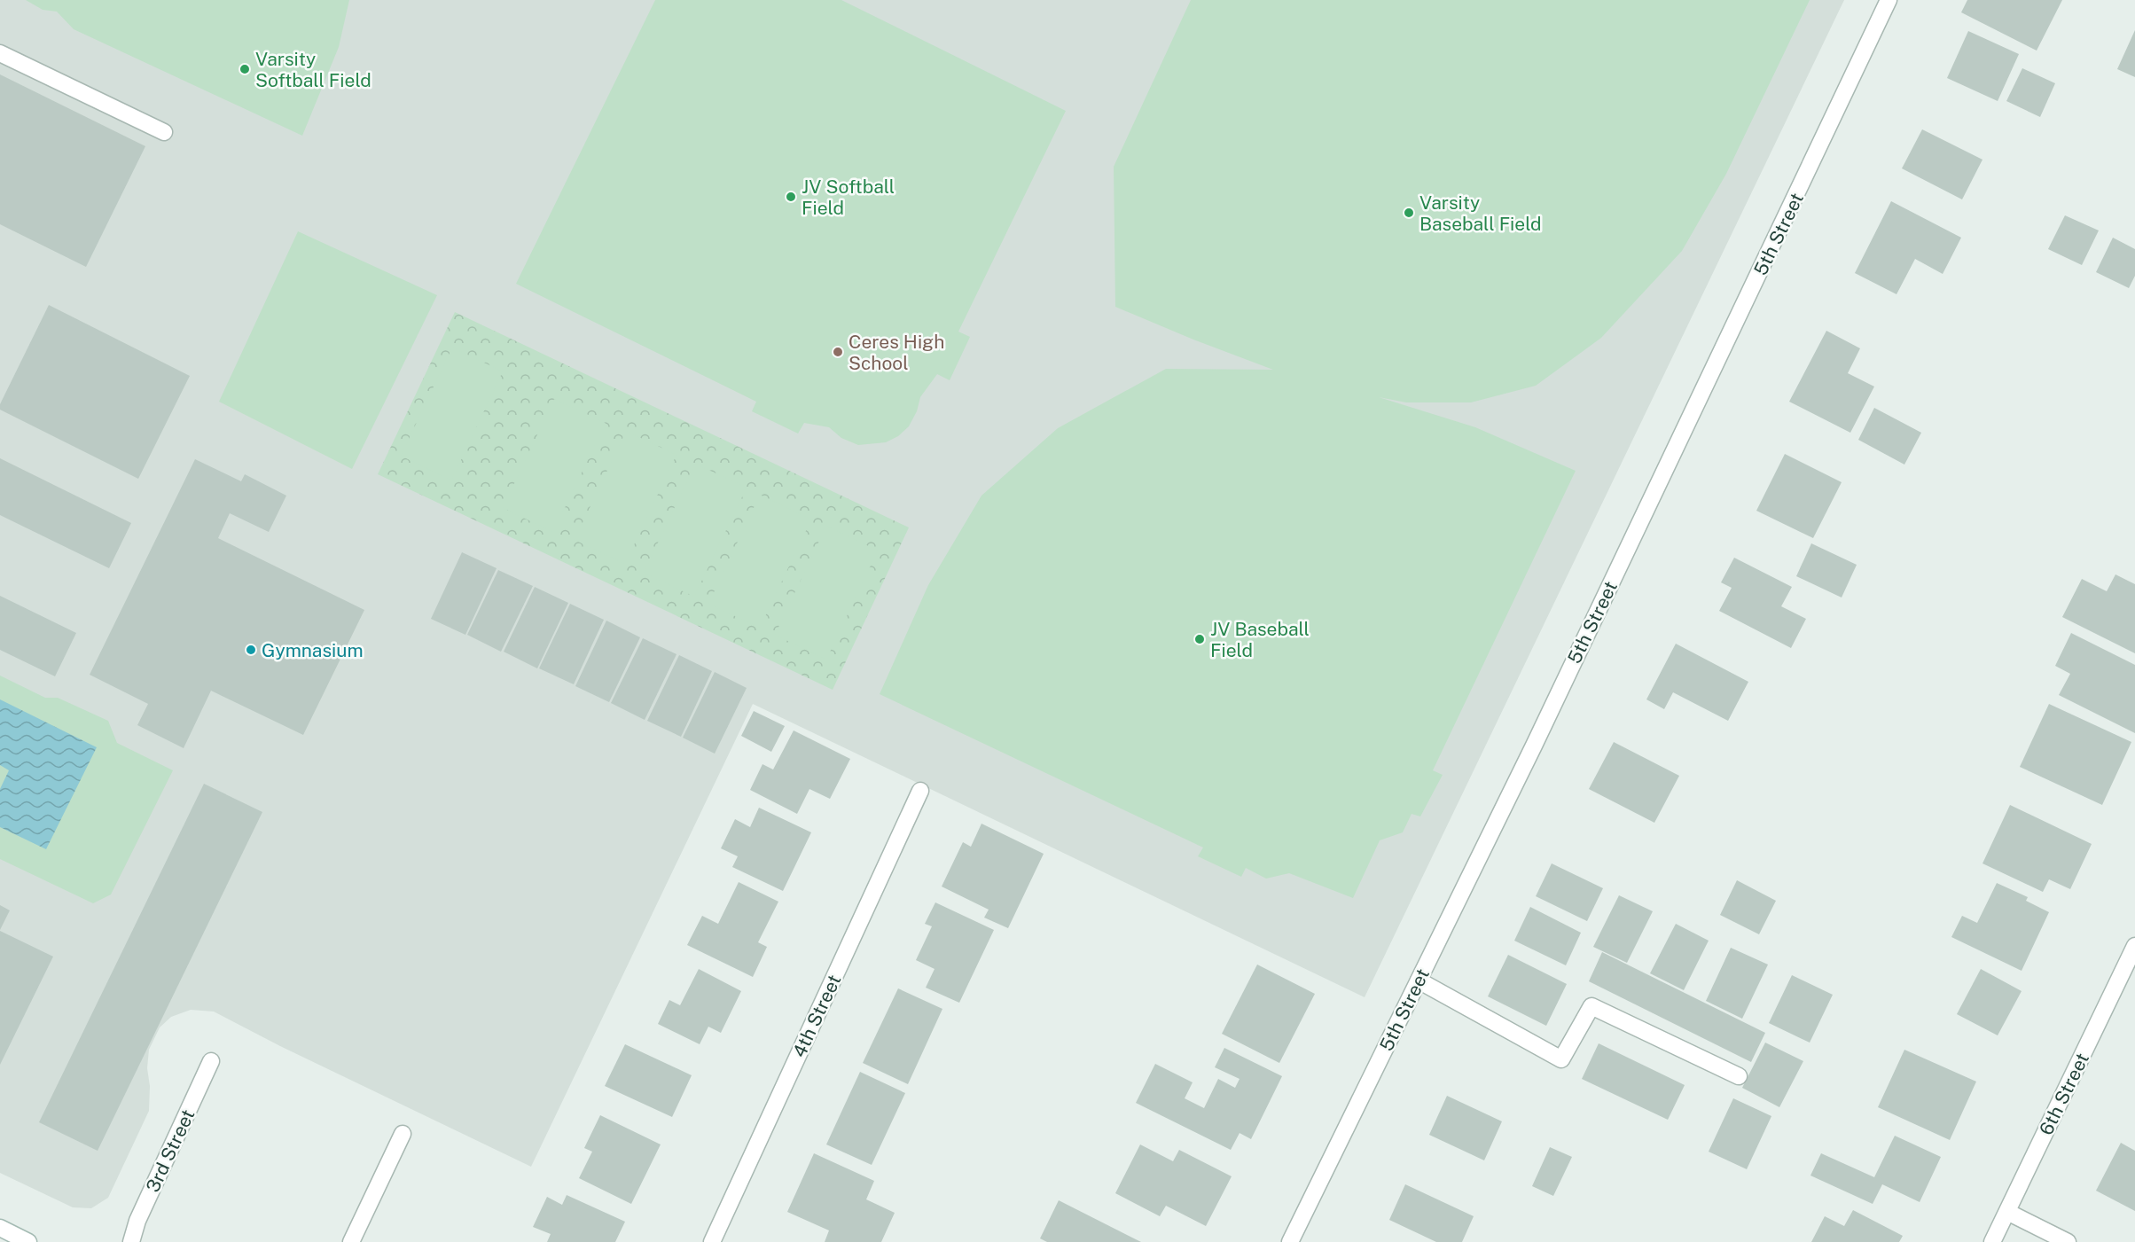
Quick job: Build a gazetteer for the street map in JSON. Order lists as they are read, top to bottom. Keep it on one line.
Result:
{"streets":{"street":["5th Street","4th Street","6th Street","3rd Street"]},"places":["Varsity Softball Field","JV Softball Field","Varsity Baseball Field","Ceres High School","JV Baseball Field","Gymnasium"]}
